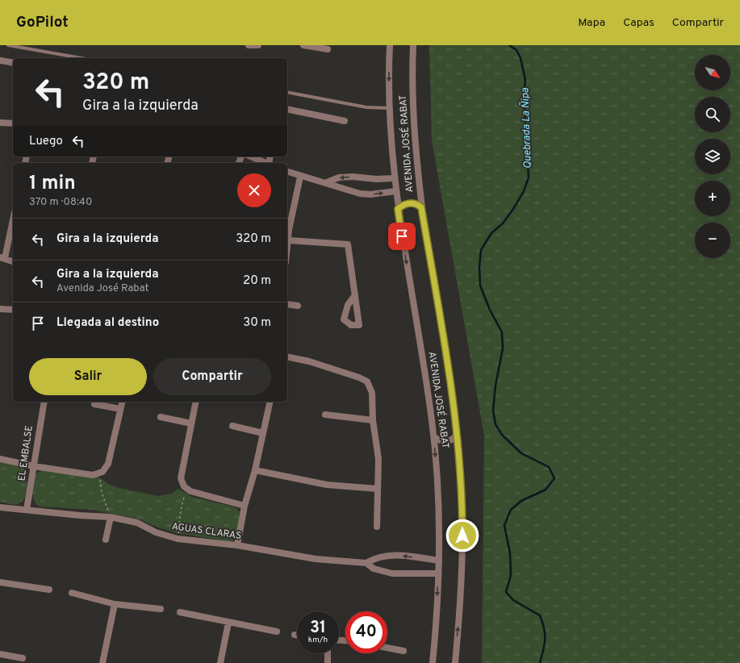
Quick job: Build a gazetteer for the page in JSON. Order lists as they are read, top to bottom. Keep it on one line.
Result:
{"streets":{"street":["AVENIDA JOSÉ RABAT","EL EMBALSE","AGUAS CLARAS"]},"crossings":[["AVENIDA JOSÉ RABAT","AGUAS CLARAS"],["EL EMBALSE","AGUAS CLARAS"]],"water":["Quebrada La Ñipa"],"north":"bottom right","page":{"header":"GoPilot","nav":["Mapa","Capas","Compartir"],"map_buttons":["+","−"],"turn":["320 m","Gira a la izquierda"],"then":"Luego","heading":["1 min","370 m · 08:40"],"list":[{"name":"Gira a la izquierda","value":"320 m"},{"name":"Gira a la izquierda","note":"Avenida José Rabat","value":"20 m"},{"name":"Llegada al destino","value":"30 m"}],"buttons":["Salir","Compartir"],"speed":"31 km/h","limit":"40"}}
